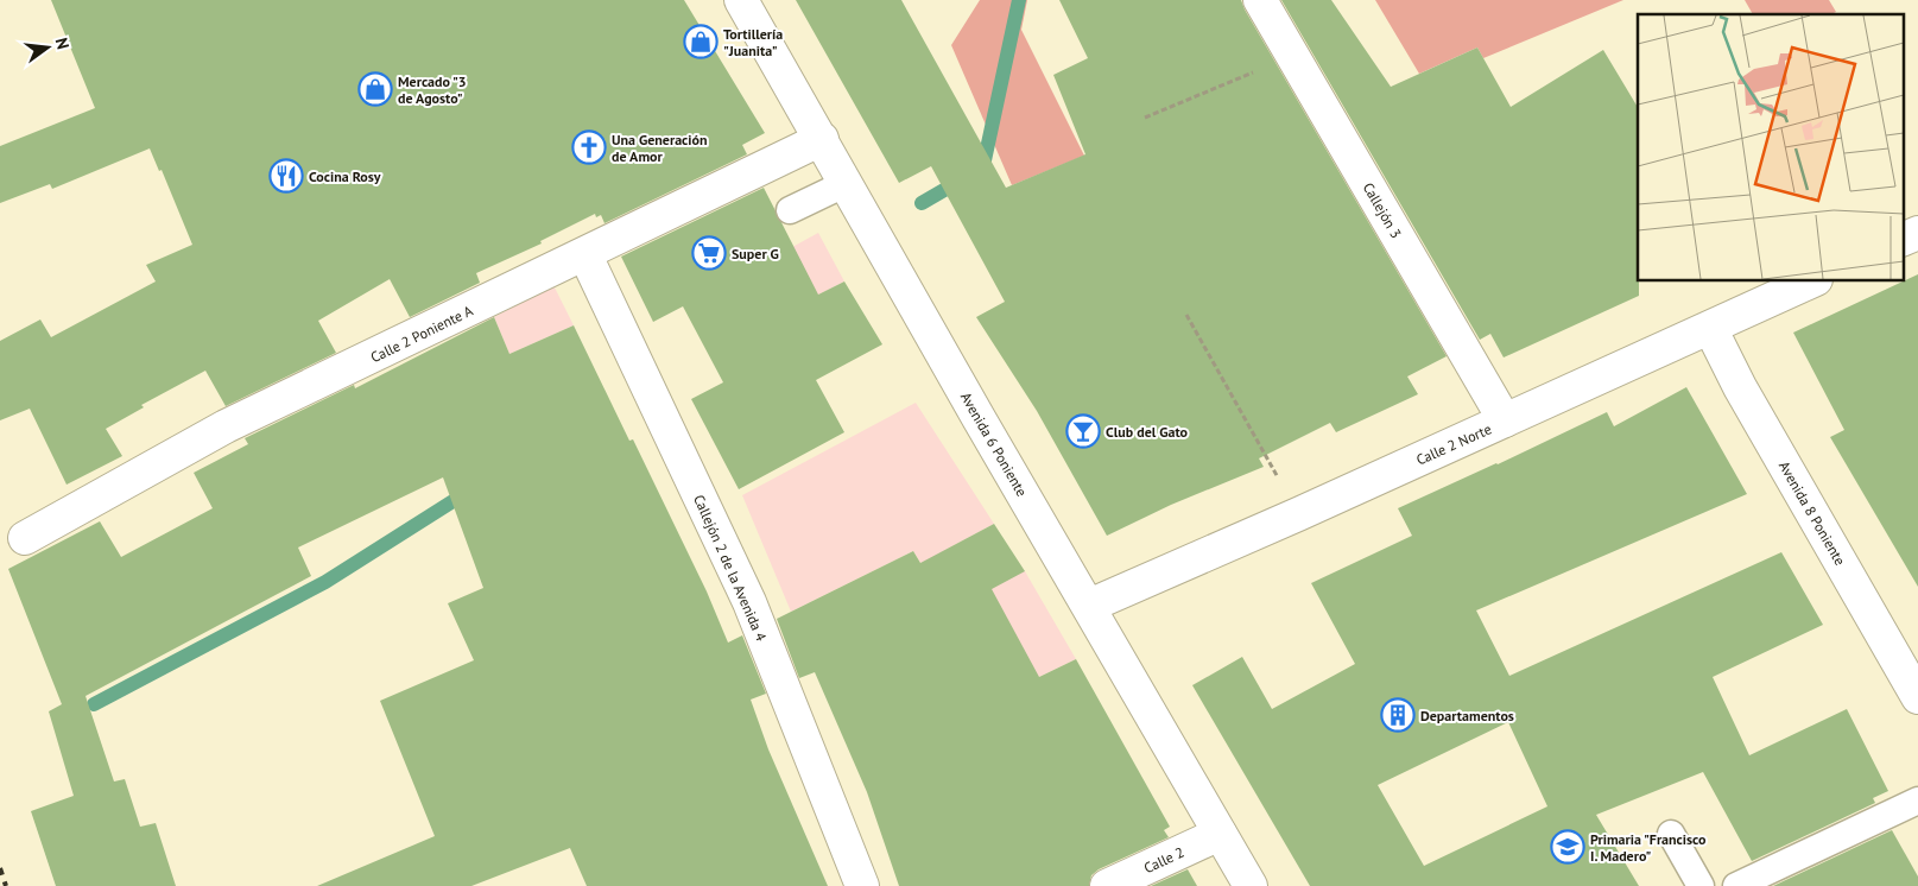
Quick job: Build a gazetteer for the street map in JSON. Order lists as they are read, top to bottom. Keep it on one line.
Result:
{"streets":{"street":["Callejón 3","Calle 2 Poniente A","Avenida 6 Poniente","Calle 2 Norte","Avenida 8 Poniente","Callejón 2 de la Avenida 4","Calle 2"]},"crossings":[["Callejón 3","Calle 2 Norte"],["Calle 2 Poniente A","Avenida 6 Poniente"],["Calle 2 Poniente A","Callejón 2 de la Avenida 4"],["Avenida 6 Poniente","Calle 2 Norte"],["Avenida 6 Poniente","Calle 2"],["Calle 2 Norte","Avenida 8 Poniente"]],"places":{"shop":["Tortillería \"Juanita\"","Mercado \"3 de Agosto\""],"church":["Una Generación de Amor"],"restaurant":["Cocina Rosy"],"supermarket":["Super G"],"bar":["Club del Gato"],"building":["Departamentos"],"school or university":["Primaria \"Francisco I. Madero\""]},"north":"right"}
